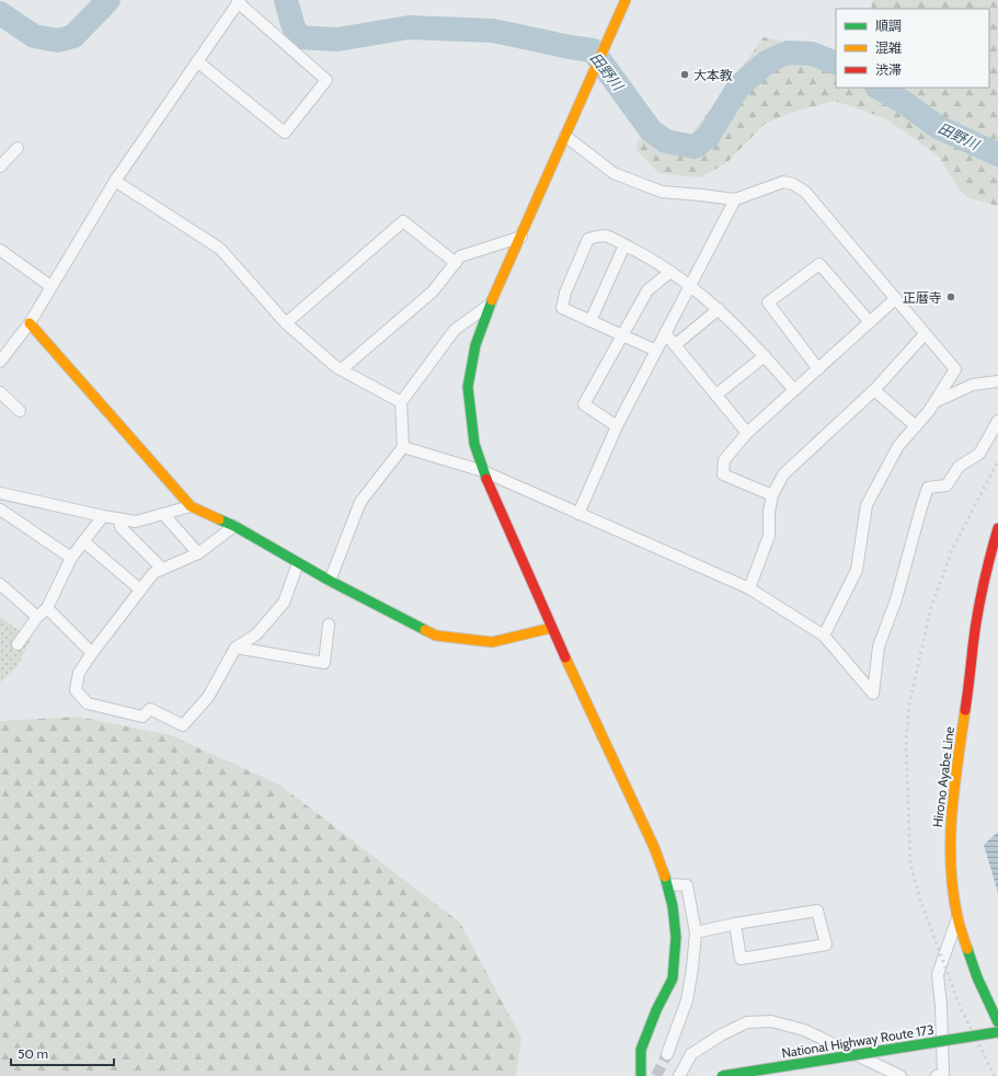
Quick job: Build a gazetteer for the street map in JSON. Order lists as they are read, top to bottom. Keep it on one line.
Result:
{"streets":{"main road":["Hirono Ayabe Line","National Highway Route 173"]},"water":["田野川"],"places":["大本教","正暦寺"],"legend":["順調","混雑","渋滞"],"scale_bar":"50 m"}
